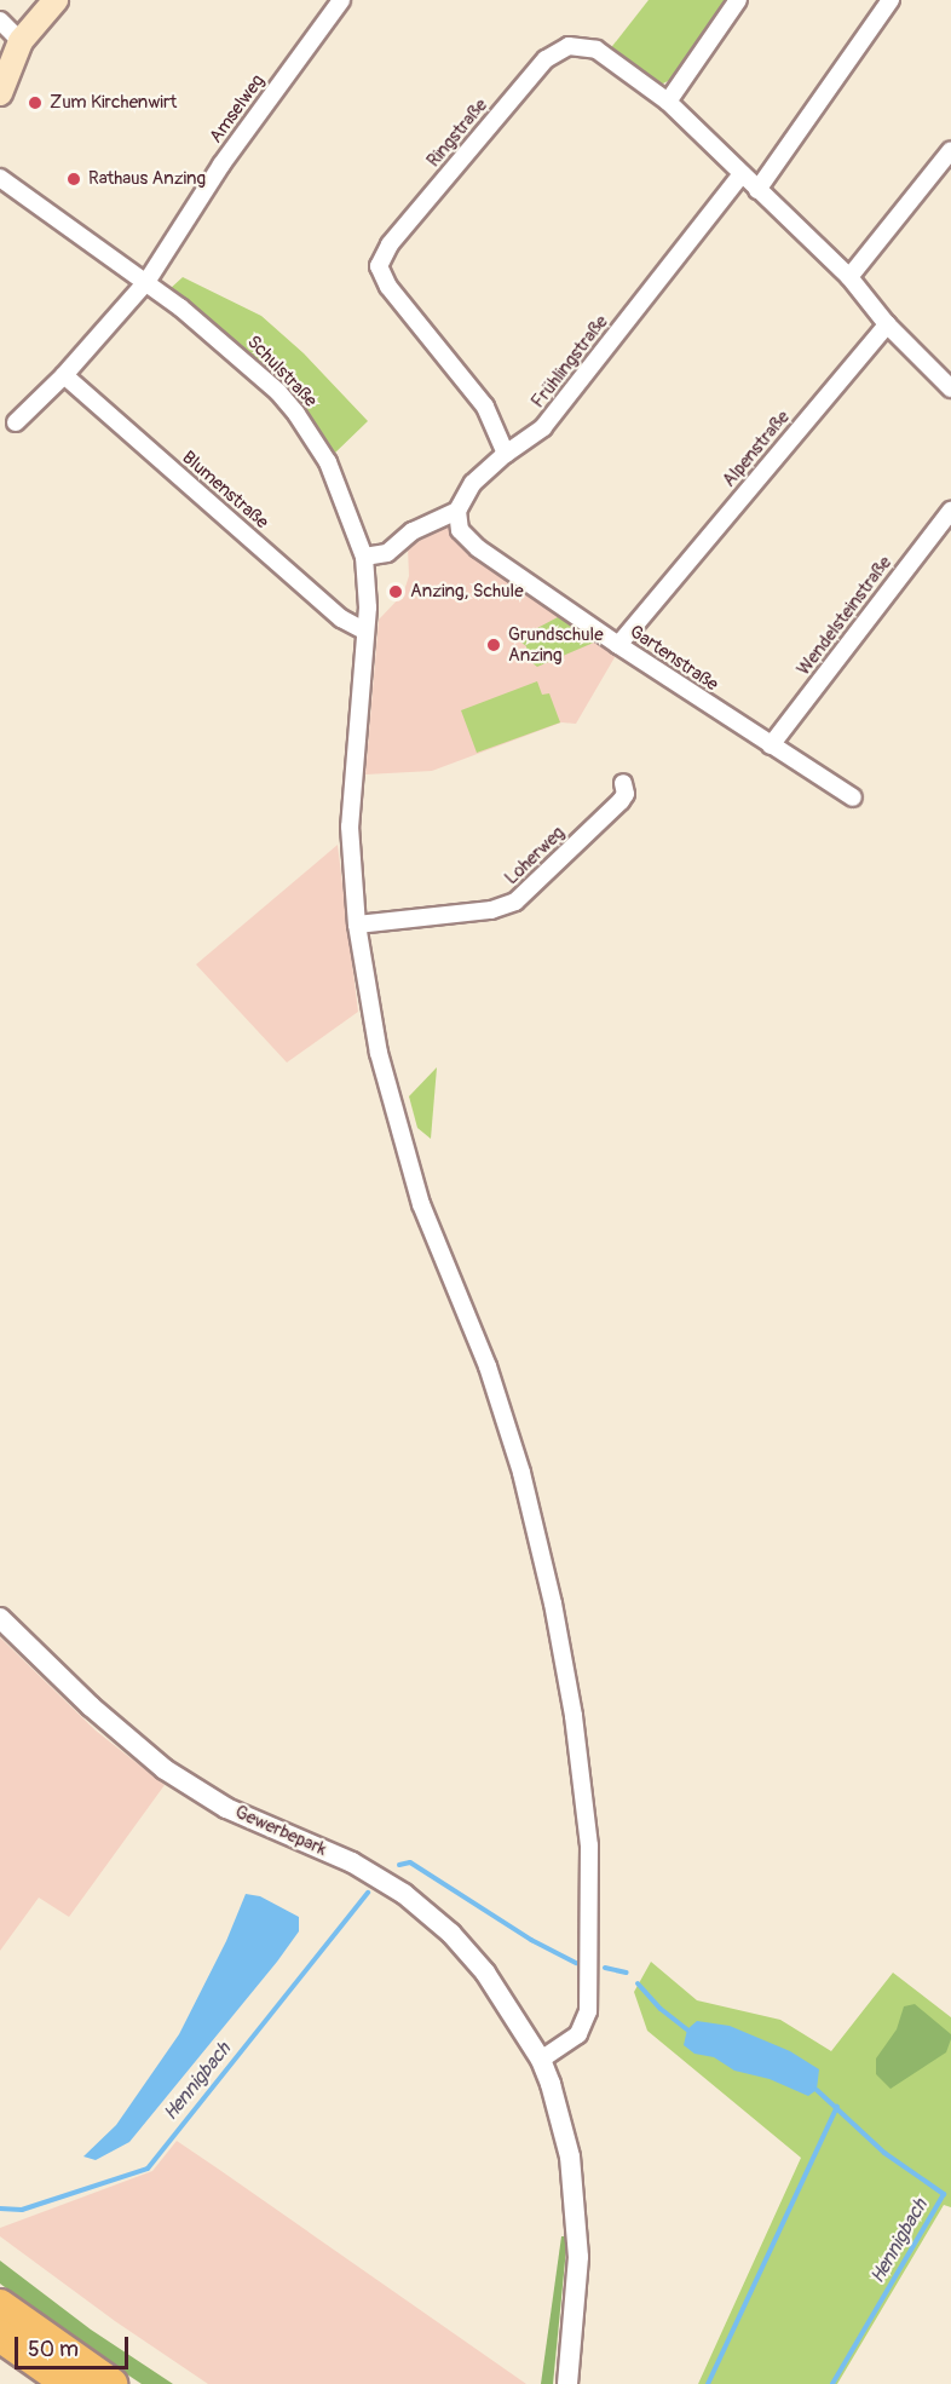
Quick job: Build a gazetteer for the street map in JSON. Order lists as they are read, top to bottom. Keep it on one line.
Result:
{"streets":{"street":["Amselweg","Ringstraße","Frühlingstraße","Schulstraße","Alpenstraße","Blumenstraße","Wendelsteinstraße","Gartenstraße","Loherweg","Gewerbepark"]},"crossings":[["Amselweg","Schulstraße"],["Ringstraße","Frühlingstraße"],["Frühlingstraße","Gartenstraße"],["Schulstraße","Blumenstraße"],["Schulstraße","Loherweg"],["Schulstraße","Gewerbepark"],["Alpenstraße","Gartenstraße"],["Wendelsteinstraße","Gartenstraße"]],"water":["Hennigbach"],"places":["Zum Kirchenwirt","Rathaus Anzing","Anzing, Schule","Grundschule Anzing"],"scale_bar":"50 m"}
